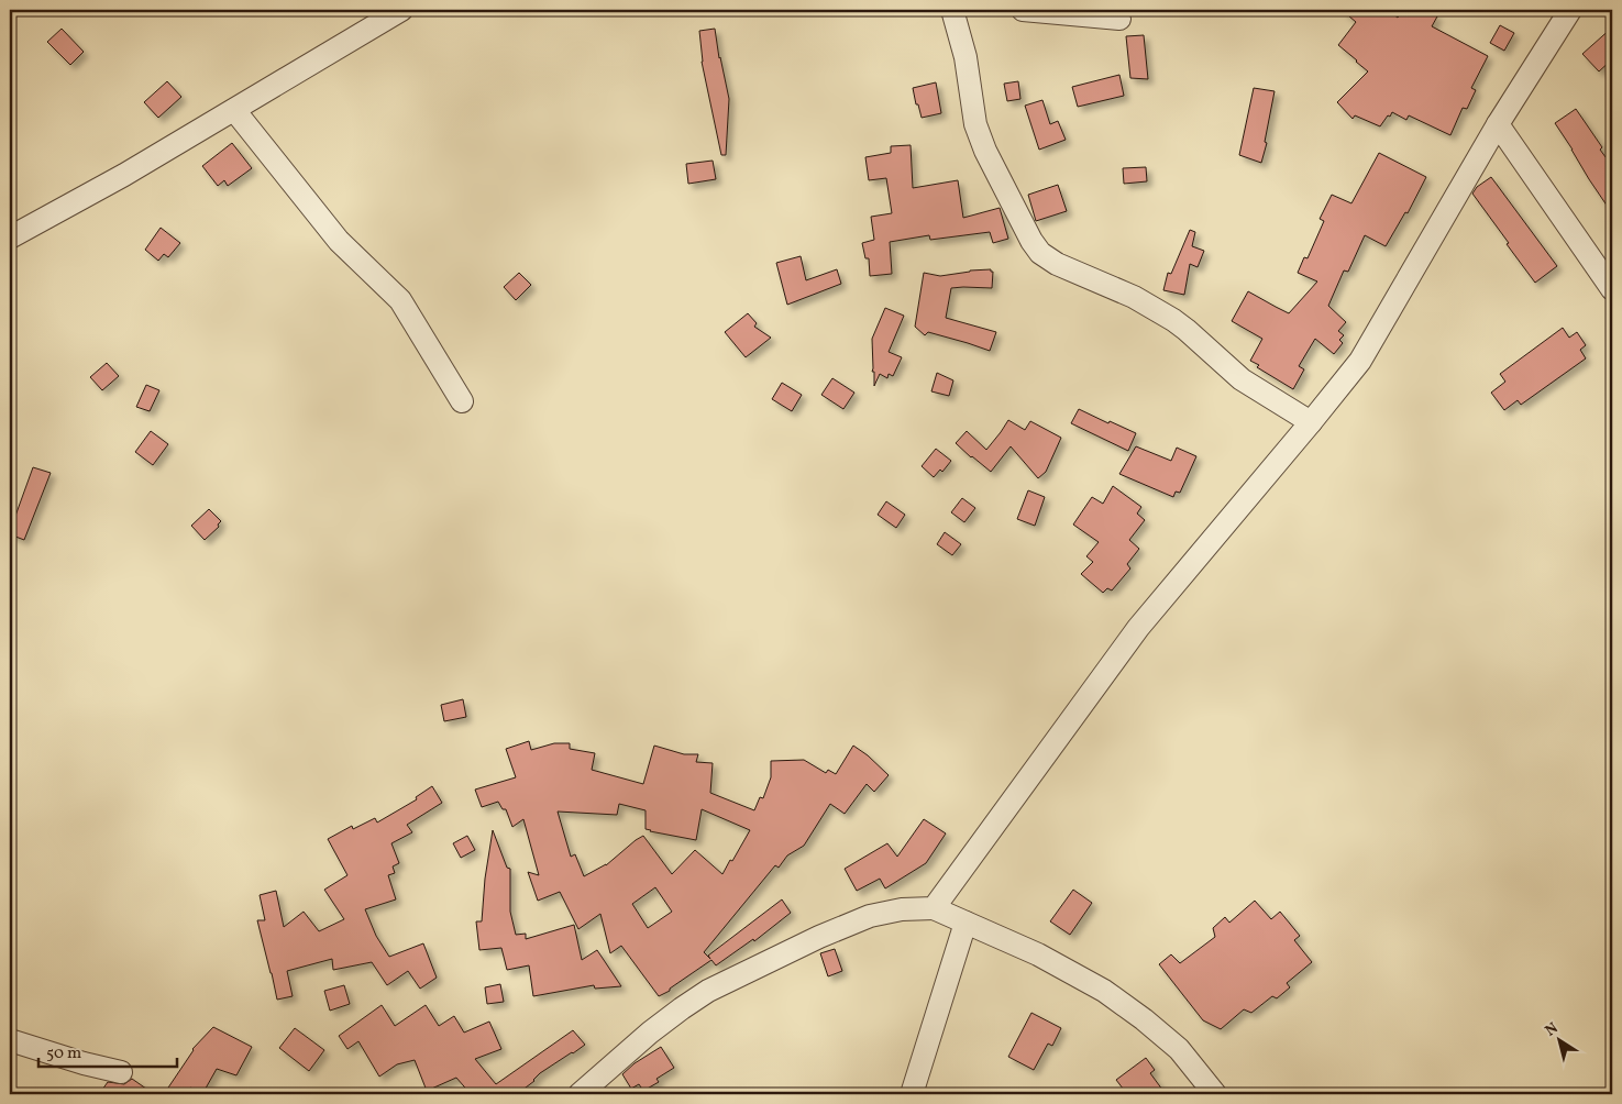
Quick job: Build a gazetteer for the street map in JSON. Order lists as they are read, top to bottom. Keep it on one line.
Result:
{"scale_bar":"50 m","north":"top left"}
